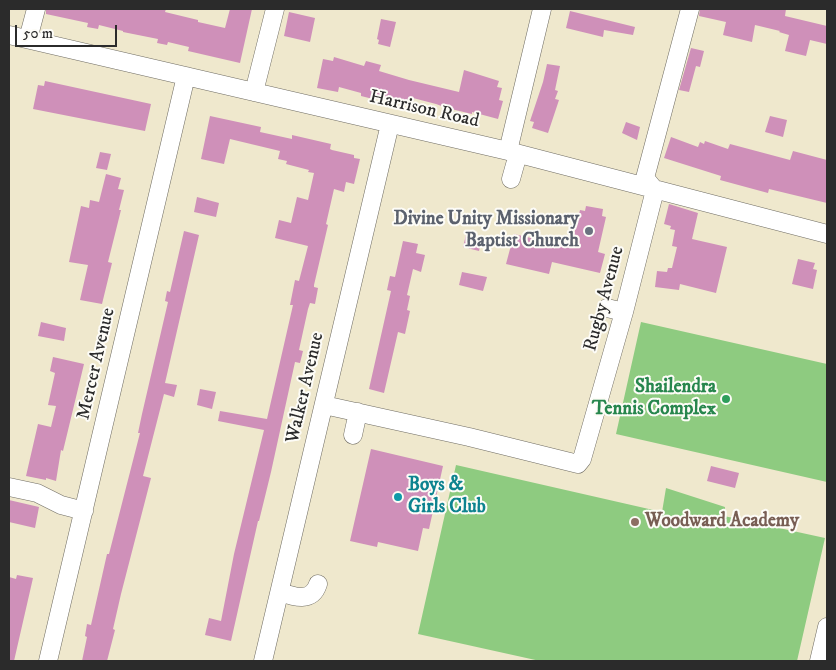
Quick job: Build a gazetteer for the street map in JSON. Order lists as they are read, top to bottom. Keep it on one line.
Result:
{"streets":{"street":["Harrison Road","Rugby Avenue","Mercer Avenue","Walker Avenue"]},"crossings":[["Harrison Road","Rugby Avenue"],["Harrison Road","Mercer Avenue"],["Harrison Road","Walker Avenue"],["Rugby Avenue","Walker Avenue"]],"places":["Divine Unity Missionary Baptist Church","Shailendra Tennis Complex","Boys & Girls Club","Woodward Academy"],"scale_bar":"50 m"}
